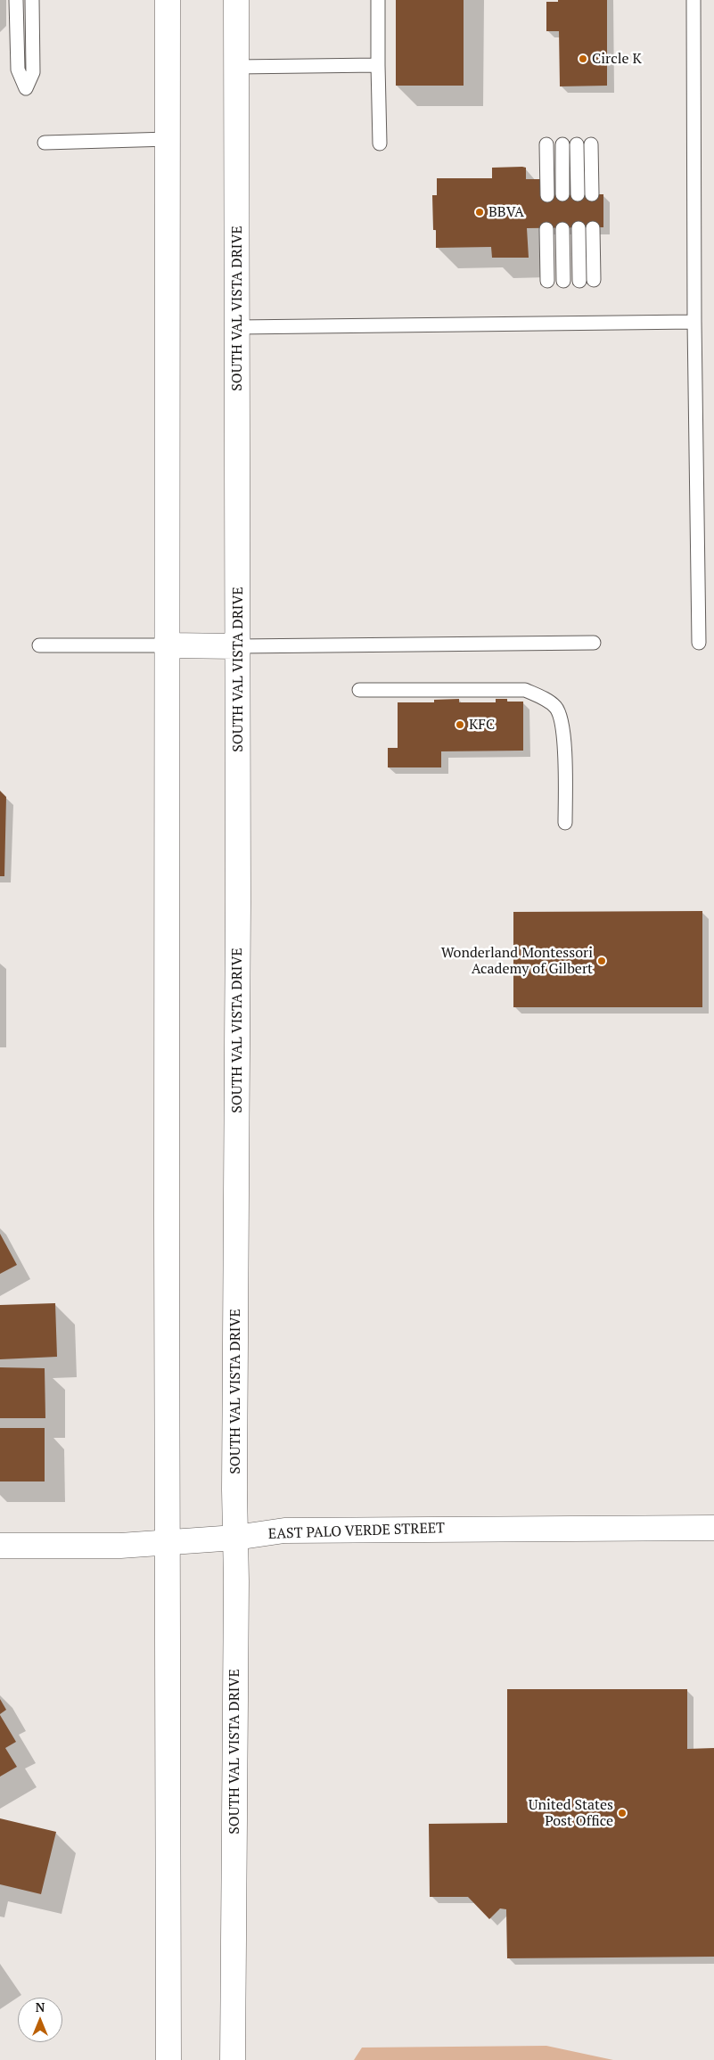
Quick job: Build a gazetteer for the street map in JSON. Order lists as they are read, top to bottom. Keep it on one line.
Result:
{"streets":{"main road":["SOUTH VAL VISTA DRIVE","EAST PALO VERDE STREET"]},"crossings":[["SOUTH VAL VISTA DRIVE","EAST PALO VERDE STREET"]],"places":["Circle K","BBVA","KFC","Wonderland Montessori Academy of Gilbert","United States Post Office"],"north":"top"}
